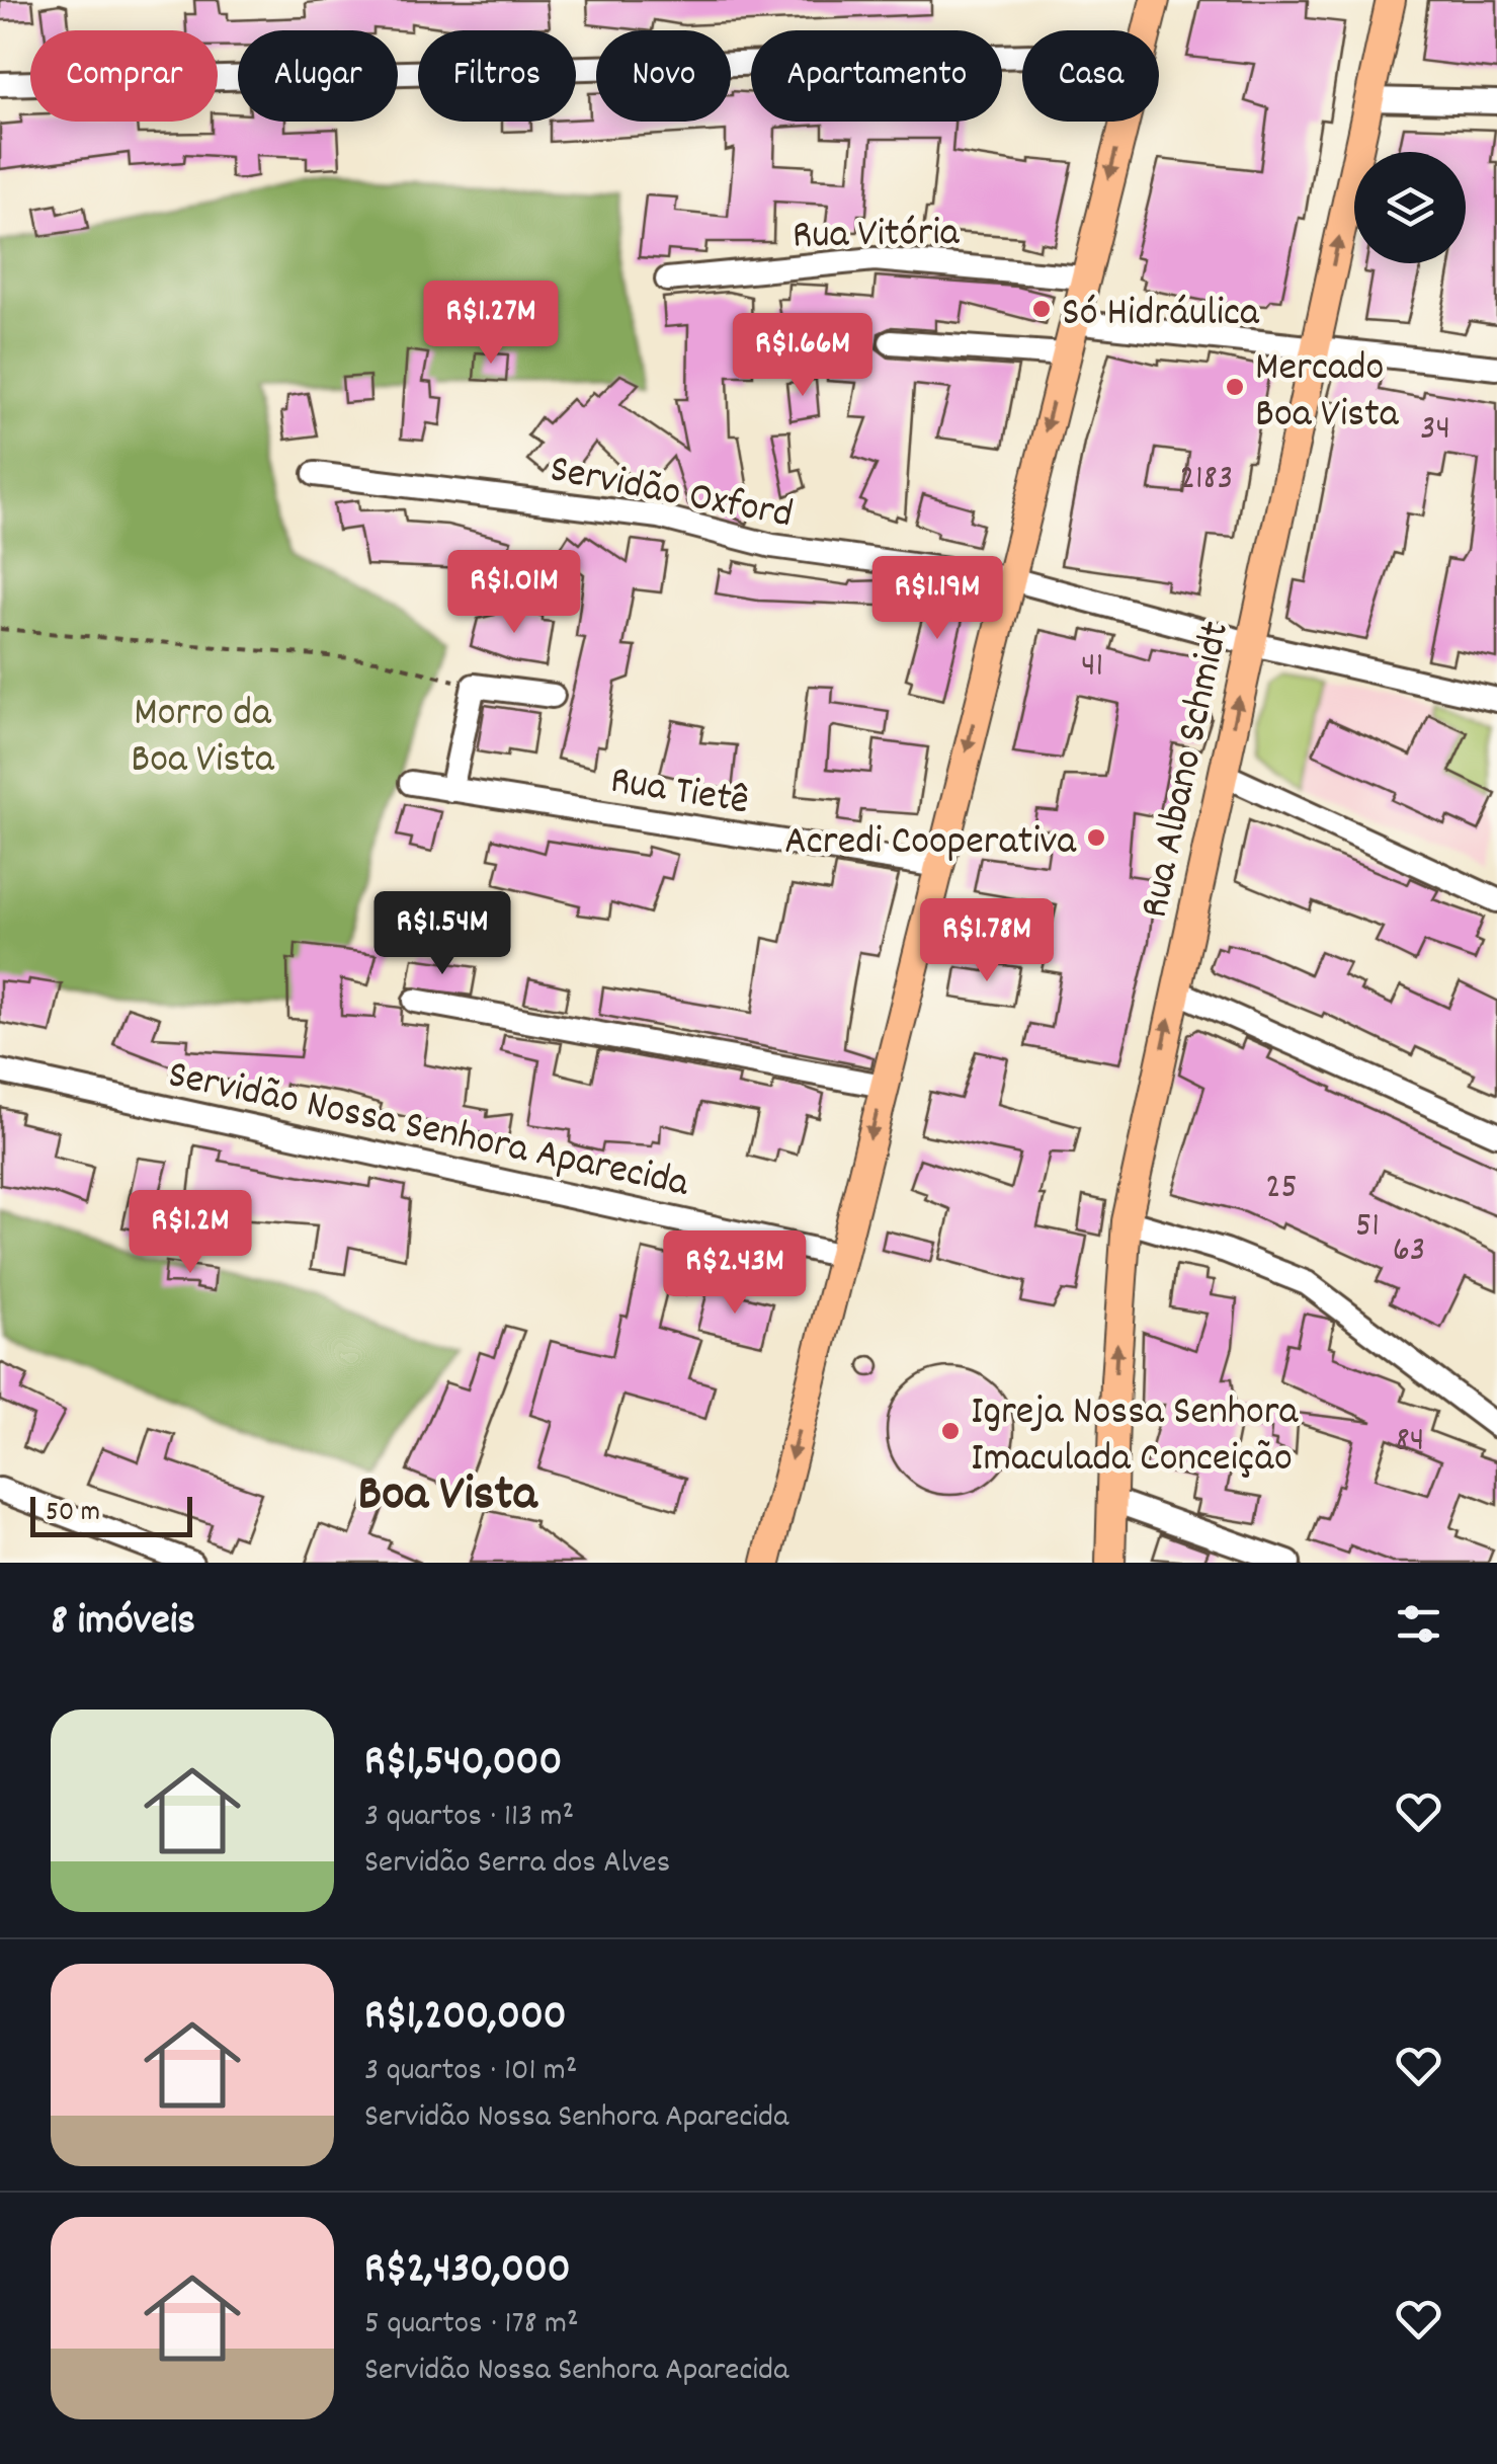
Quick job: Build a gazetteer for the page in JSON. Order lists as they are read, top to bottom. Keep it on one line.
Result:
{"streets":{"main road":["Rua Albano Schmidt"],"street":["Rua Vitória","Servidão Oxford","Rua Tietê","Servidão Nossa Senhora Aparecida"]},"crossings":[["Servidão Oxford","Rua Albano Schmidt"]],"one_way":["Rua Albano Schmidt"],"districts":["Boa Vista"],"parks":["Morro da Boa Vista"],"places":["Só Hidráulica","Mercado Boa Vista","Acredi Cooperativa","Igreja Nossa Senhora Imaculada Conceição"],"house_numbers":["34","2183","41","25","51","63","84"],"scale_bar":"50 m","page":{"chip":["Comprar","Alugar","Filtros","Novo","Apartamento","Casa"],"price":["R$1.27M","R$1.66M","R$1.01M","R$1.19M","R$1.54M","R$1.78M","R$1.2M","R$2.43M"],"scale":"50 m","heading":"8 imóveis","list":[{"name":"R$1,540,000","note":"3 quartos · 113 m² · Servidão Serra dos Alves"},{"name":"R$1,200,000","note":"3 quartos · 101 m² · Servidão Nossa Senhora Aparecida"},{"name":"R$2,430,000","note":"5 quartos · 178 m² · Servidão Nossa Senhora Aparecida"}]}}
